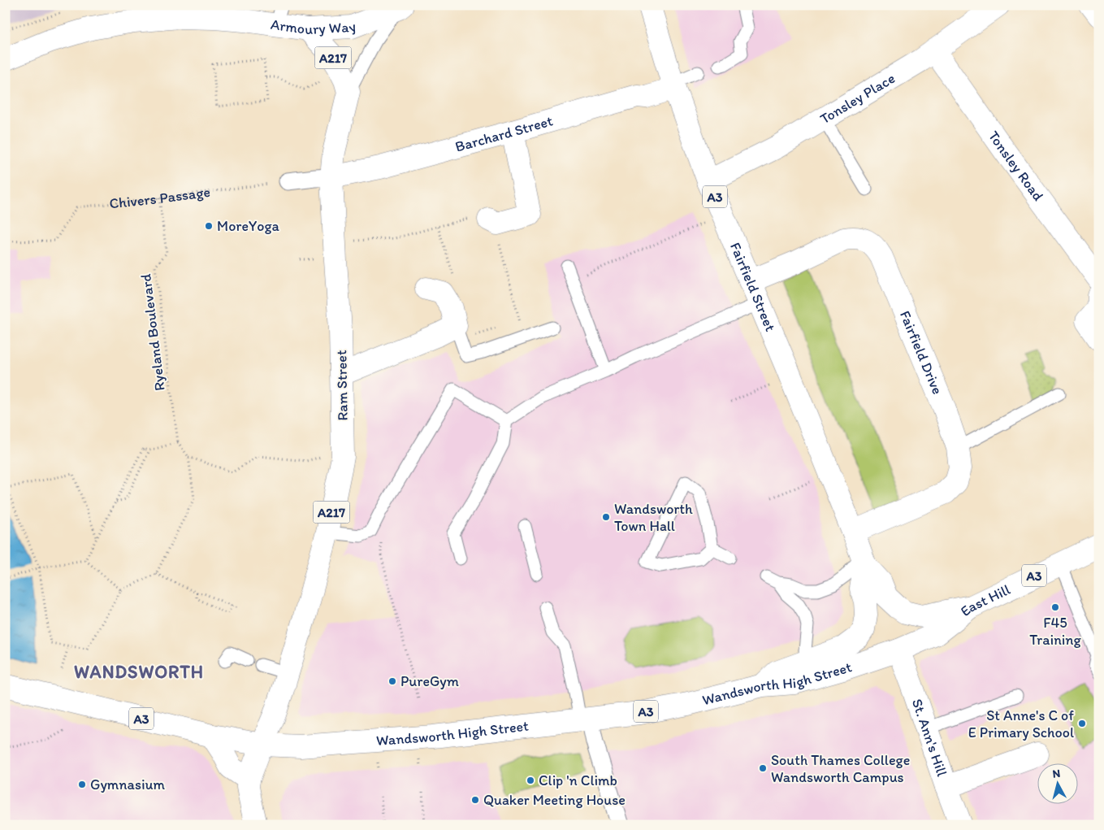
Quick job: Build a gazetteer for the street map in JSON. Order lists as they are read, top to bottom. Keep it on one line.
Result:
{"streets":{"main road":["Armoury Way","A217","Tonsley Place","Barchard Street","Tonsley Road","A3","Fairfield Street","Fairfield Drive","Ram Street","East Hill","Wandsworth High Street","St. Ann's Hill"],"path":["Chivers Passage","Ryeland Boulevard"]},"crossings":[["Armoury Way","A217"],["A217","Ram Street"],["A217","Wandsworth High Street"],["Tonsley Place","Tonsley Road"],["Tonsley Place","Fairfield Street"],["Barchard Street","Fairfield Street"],["Barchard Street","Ram Street"],["A3","Fairfield Street"],["A3","East Hill"],["A3","Wandsworth High Street"],["Chivers Passage","Ryeland Boulevard"],["Fairfield Street","Fairfield Drive"],["Ram Street","Wandsworth High Street"],["East Hill","Wandsworth High Street"],["East Hill","St. Ann's Hill"],["Wandsworth High Street","St. Ann's Hill"]],"districts":["WANDSWORTH"],"places":["MoreYoga","Wandsworth Town Hall","F45 Training","PureGym","St Anne's C of E Primary School","South Thames College Wandsworth Campus","Clip 'n Climb","Gymnasium","Quaker Meeting House"],"north":"top"}
